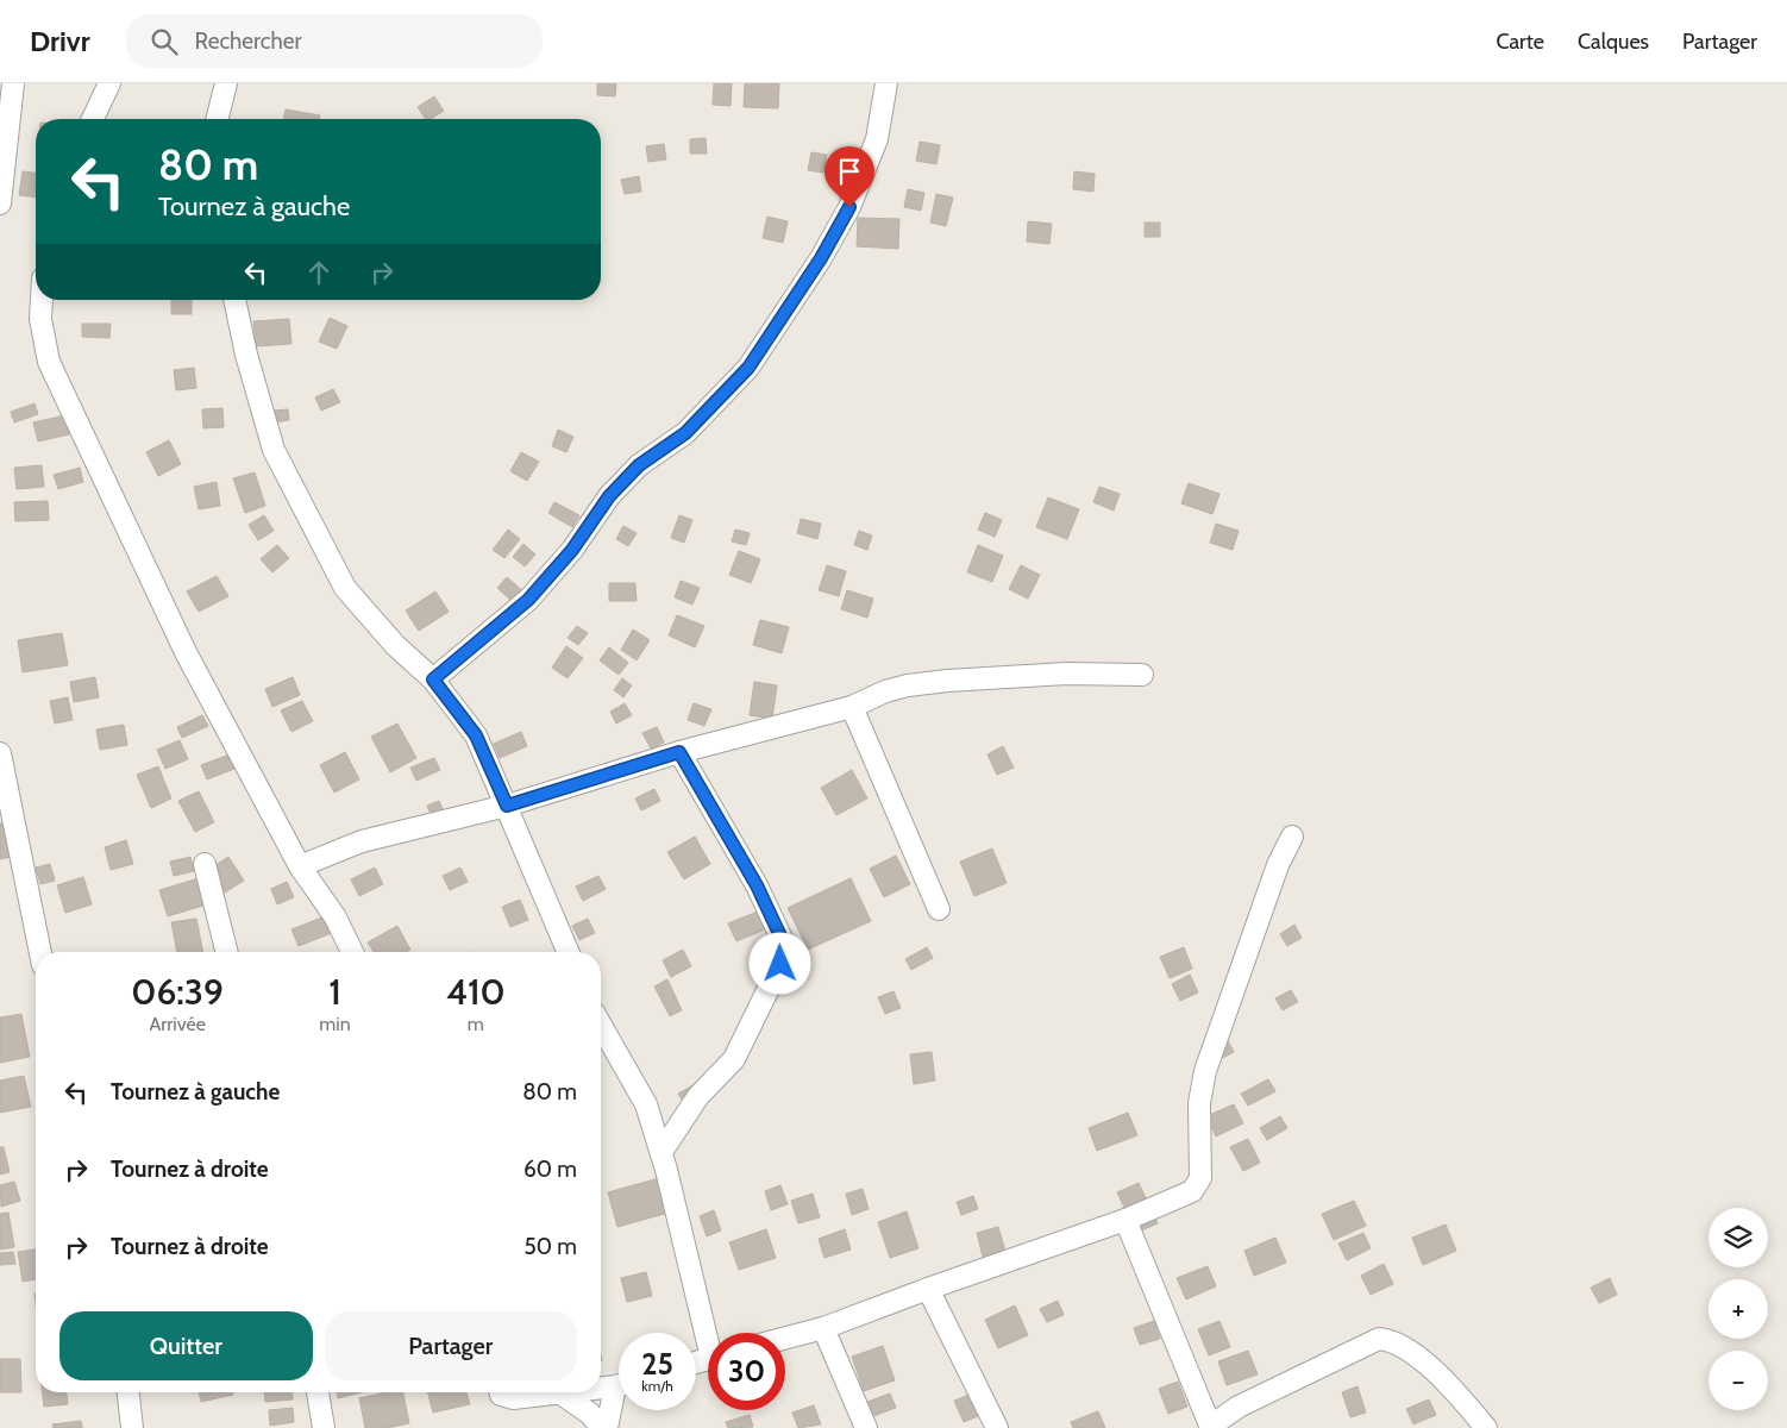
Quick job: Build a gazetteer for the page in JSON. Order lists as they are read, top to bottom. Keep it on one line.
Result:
{"page":{"header":"Drivr","search":"Rechercher","nav":["Carte","Calques","Partager"],"turn":["80 m","Tournez à gauche"],"eta":["06:39","Arrivée","1","min","410","m"],"list":[{"name":"Tournez à gauche","value":"80 m"},{"name":"Tournez à droite","value":"60 m"},{"name":"Tournez à droite","value":"50 m"}],"map_buttons":["+","−"],"buttons":["Quitter","Partager"],"speed":"25 km/h","limit":"30"}}
